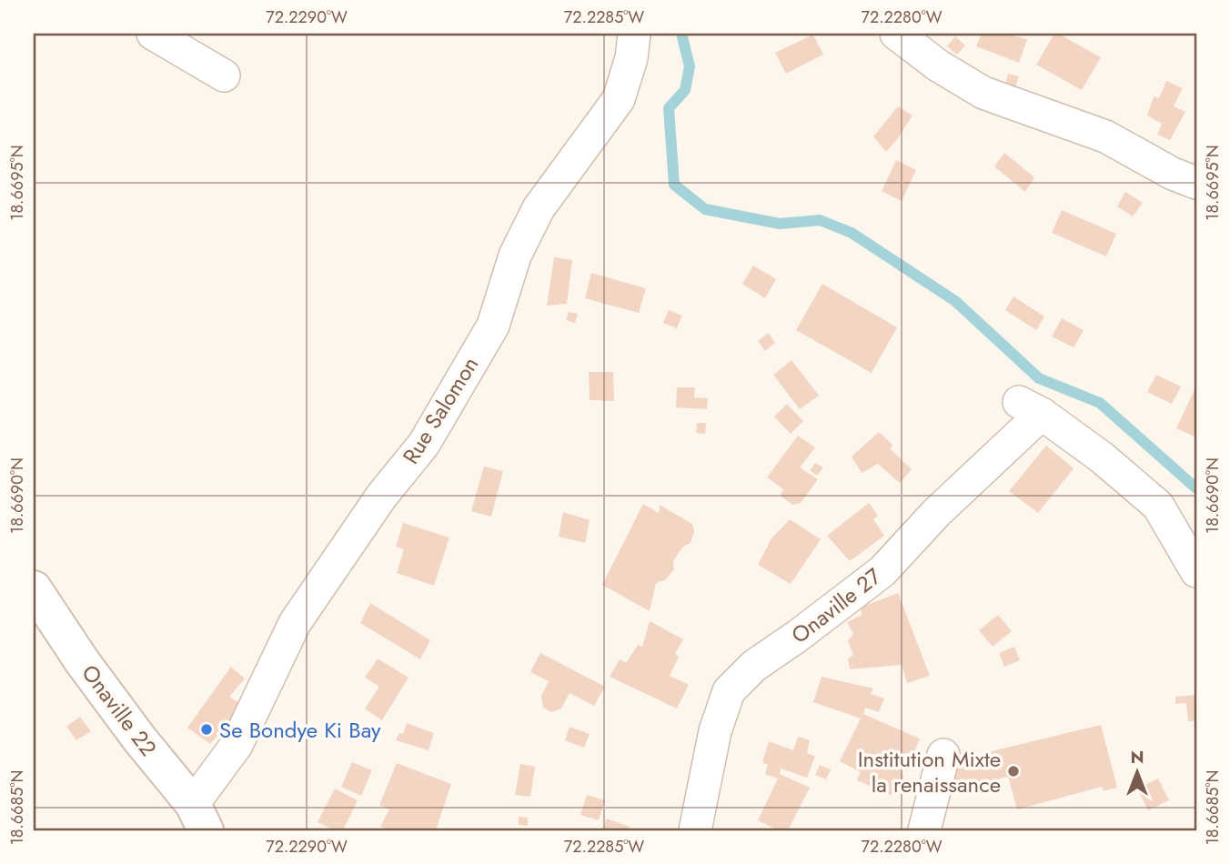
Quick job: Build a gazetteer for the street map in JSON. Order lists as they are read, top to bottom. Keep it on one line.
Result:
{"streets":{"street":["Rue Salomon","Onaville 27","Onaville 22"]},"crossings":[["Rue Salomon","Onaville 22"]],"places":["Se Bondye Ki Bay","Institution Mixte la renaissance"],"north":"top","coordinates":["72.2290°W","72.2285°W","72.2280°W","18.6695°N","18.6690°N","18.6685°N"]}
